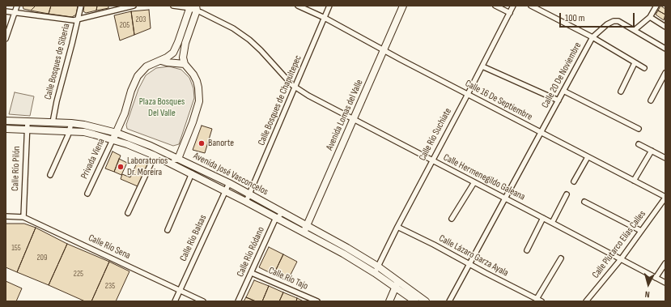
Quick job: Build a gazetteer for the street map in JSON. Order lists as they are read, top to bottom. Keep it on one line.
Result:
{"streets":{"main road":["Avenida Lomas del Valle","Privada Viena","Avenida José Vasconcelos"],"street":["Calle Bosques de Siberia","Calle 20 De Noviembre","Calle Bosques de Chapultepec","Calle 16 De Septiembre","Calle Río Suchiate","Calle Río Pilón","Calle Hermenegildo Galeana","Calle Río Balsas","Calle Plutarco Elías Calles","Calle Río Sena","Calle Río Ródano","Calle Lázaro Garza Ayala","Calle Río Tajo"]},"crossings":[["Calle Bosques de Siberia","Avenida José Vasconcelos"],["Calle 20 De Noviembre","Calle 16 De Septiembre"],["Calle 20 De Noviembre","Calle Hermenegildo Galeana"],["Calle 20 De Noviembre","Calle Lázaro Garza Ayala"],["Calle Bosques de Chapultepec","Calle 16 De Septiembre"],["Calle Bosques de Chapultepec","Avenida José Vasconcelos"],["Calle Bosques de Chapultepec","Calle Hermenegildo Galeana"],["Calle 16 De Septiembre","Avenida Lomas del Valle"],["Calle 16 De Septiembre","Calle Río Suchiate"],["Calle 16 De Septiembre","Calle Plutarco Elías Calles"],["Avenida Lomas del Valle","Avenida José Vasconcelos"],["Avenida Lomas del Valle","Calle Hermenegildo Galeana"],["Calle Río Suchiate","Avenida José Vasconcelos"],["Calle Río Suchiate","Calle Hermenegildo Galeana"],["Calle Río Suchiate","Calle Lázaro Garza Ayala"],["Privada Viena","Avenida José Vasconcelos"],["Privada Viena","Calle Hermenegildo Galeana"],["Calle Río Pilón","Avenida José Vasconcelos"],["Calle Río Pilón","Calle Río Sena"],["Avenida José Vasconcelos","Calle Río Balsas"],["Avenida José Vasconcelos","Calle Río Ródano"],["Calle Hermenegildo Galeana","Calle Plutarco Elías Calles"],["Calle Río Balsas","Calle Río Sena"],["Calle Río Ródano","Calle Río Tajo"]],"parks":["Plaza Bosques Del Valle"],"places":["Banorte","Laboratorios Dr. Moreira"],"house_numbers":["203","205","155","209","225","235"],"scale_bar":"100 m","north":"bottom"}
